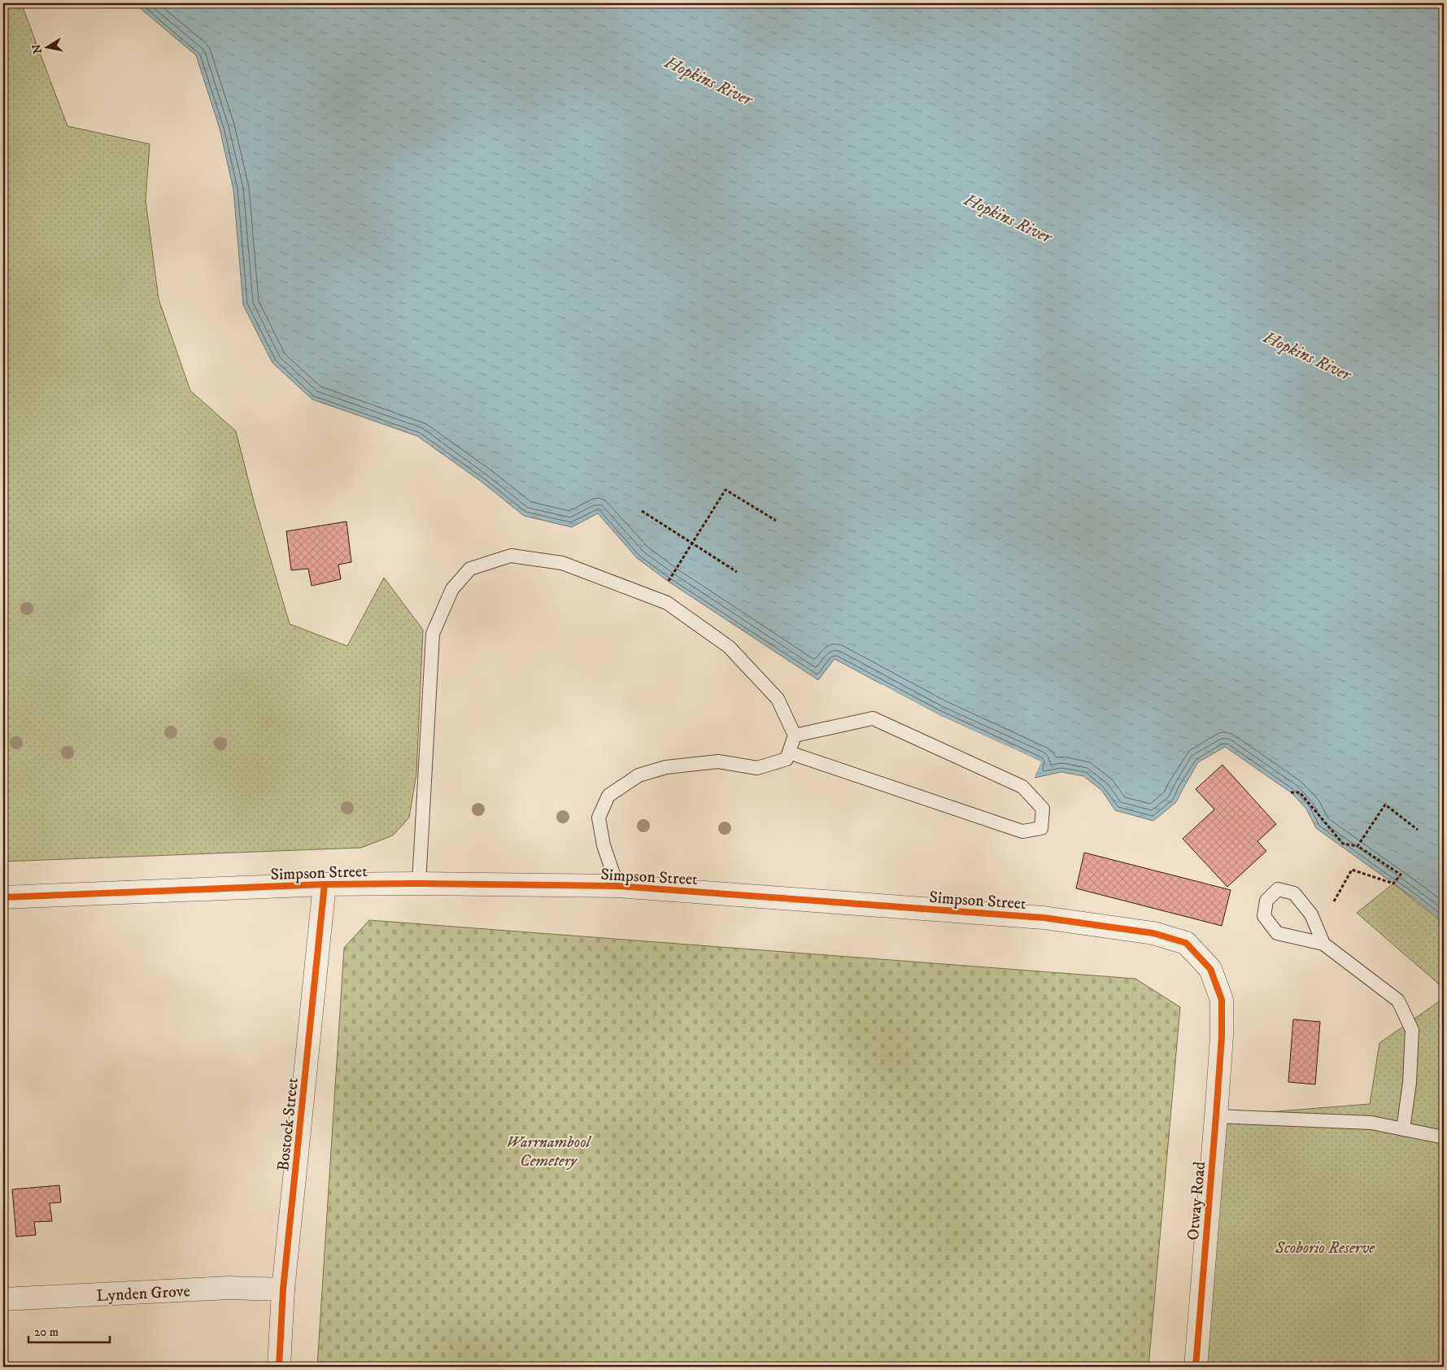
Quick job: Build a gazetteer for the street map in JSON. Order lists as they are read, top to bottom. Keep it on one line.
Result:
{"streets":{"street":["Simpson Street","Bostock Street","Otway Road","Lynden Grove"]},"crossings":[["Simpson Street","Bostock Street"],["Simpson Street","Otway Road"],["Bostock Street","Lynden Grove"]],"water":["Hopkins River"],"parks":["Warrnambool Cemetery","Scoborio Reserve"],"scale_bar":"20 m","north":"left"}
